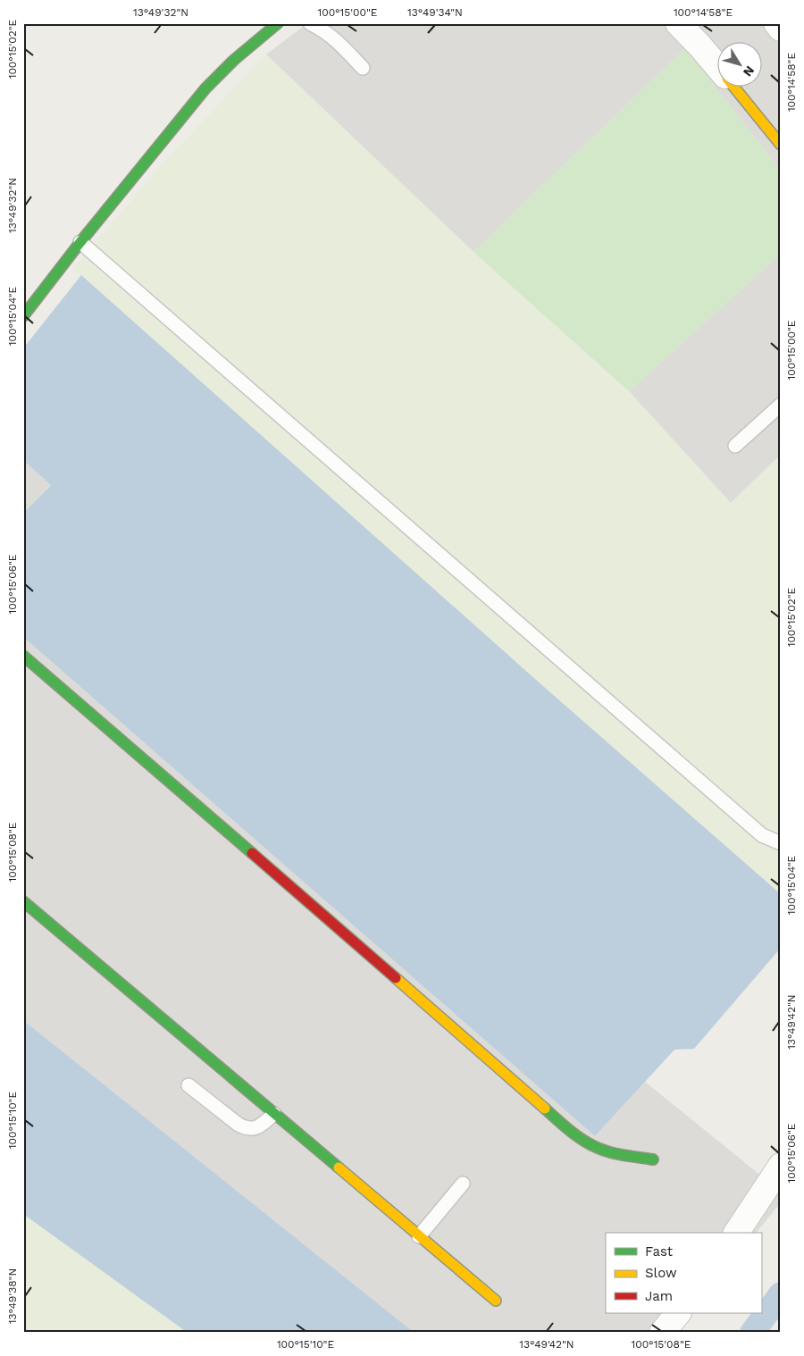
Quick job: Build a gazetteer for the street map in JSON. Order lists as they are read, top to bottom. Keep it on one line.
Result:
{"legend":["Fast","Slow","Jam"],"north":"bottom right","coordinates":["13°49'32\"N","100°15'00\"E","13°49'34\"N","100°14'58\"E","100°15'02\"E","100°15'04\"E","100°15'06\"E","100°15'08\"E","13°49'42\"N","100°15'10\"E","13°49'38\"N"]}
